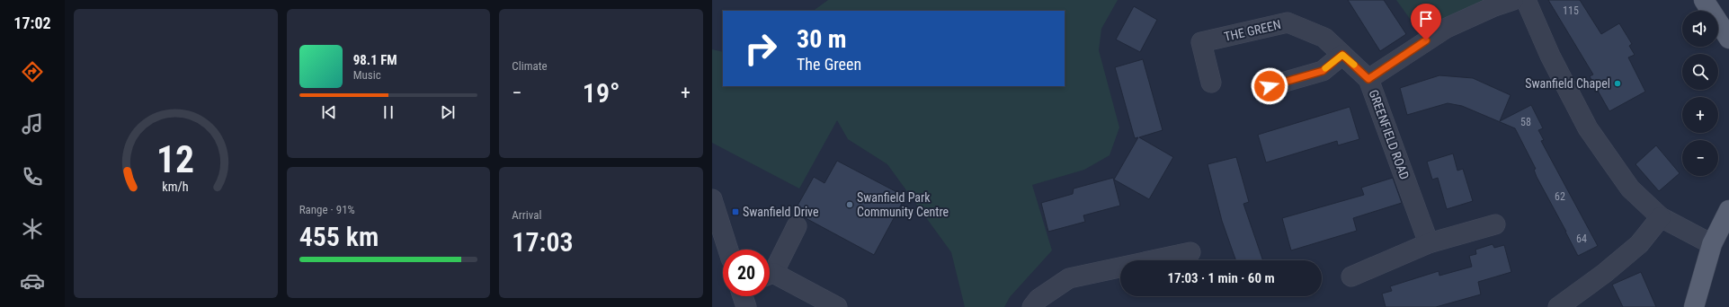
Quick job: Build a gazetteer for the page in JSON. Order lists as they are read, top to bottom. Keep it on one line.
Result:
{"streets":{"street":["THE GREEN","GREENFIELD ROAD"]},"crossings":[["THE GREEN","GREENFIELD ROAD"]],"places":{"other":["Swanfield Chapel","Swanfield Park Community Centre"],"transit":["Swanfield Drive"]},"house_numbers":["115","58","62","64"],"page":{"tabs":"17:02","tile":["Climate",["Range · 91%","455 km"],["Arrival","17:03"]],"map_buttons":["+","−"],"turn":["30 m","The Green"],"song":["98.1 FM","Music"],"heat":["−","19°","+"],"limit":"20","trip":"17:03 · 1 min · 60 m","gauge":["12","km/h"]}}
